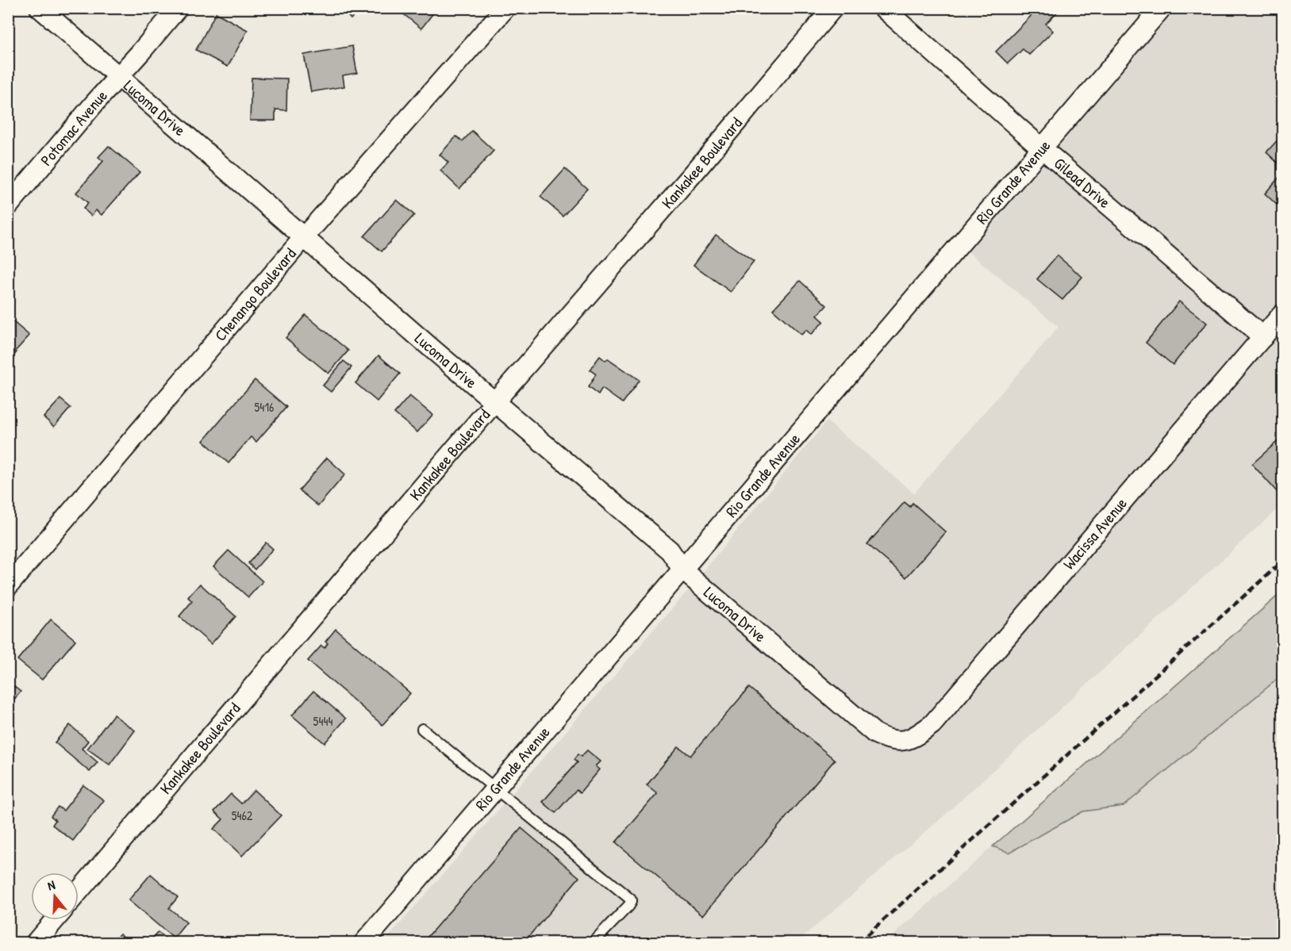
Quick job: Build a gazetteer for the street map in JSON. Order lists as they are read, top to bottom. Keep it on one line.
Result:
{"streets":{"street":["Lucoma Drive","Potomac Avenue","Kankakee Boulevard","Rio Grande Avenue","Gilead Drive","Chenango Boulevard","Wacissa Avenue"]},"crossings":[["Lucoma Drive","Potomac Avenue"],["Lucoma Drive","Kankakee Boulevard"],["Lucoma Drive","Rio Grande Avenue"],["Lucoma Drive","Chenango Boulevard"],["Lucoma Drive","Wacissa Avenue"],["Rio Grande Avenue","Gilead Drive"],["Gilead Drive","Wacissa Avenue"]],"house_numbers":["5416","5444","5462"],"north":"top"}
